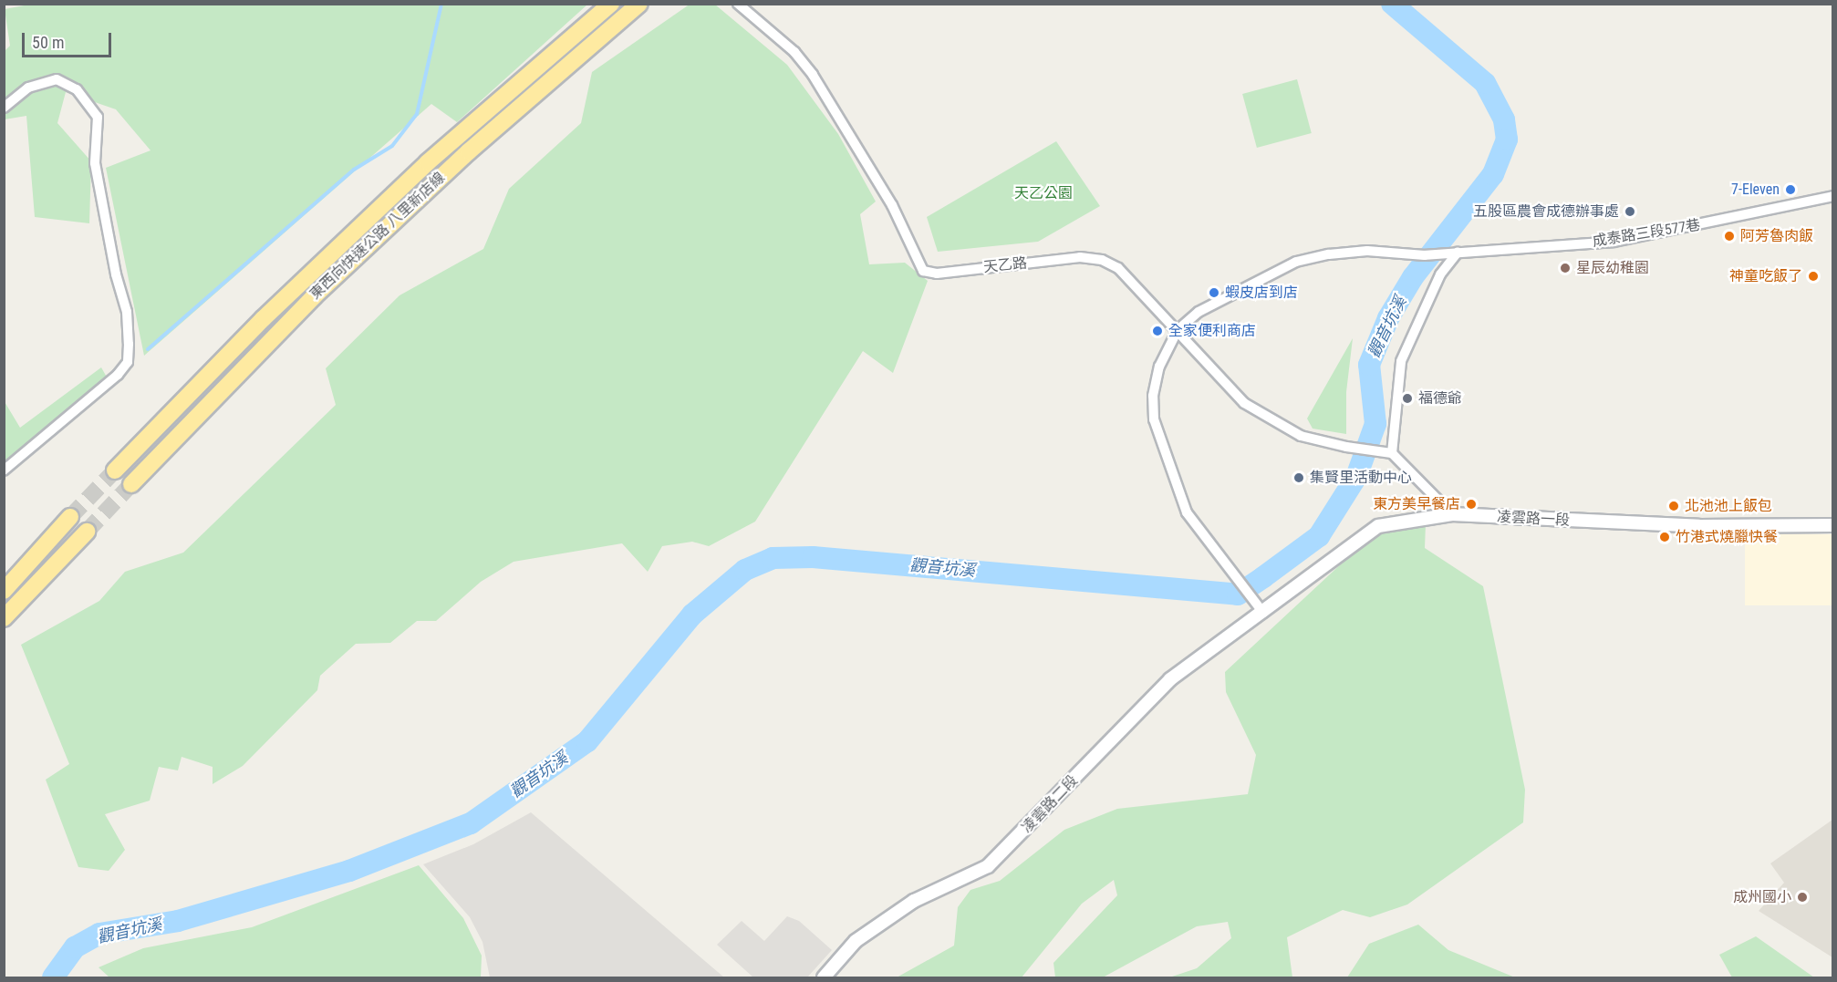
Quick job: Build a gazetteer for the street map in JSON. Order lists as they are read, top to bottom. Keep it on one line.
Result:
{"streets":{"highway":["東西向快速公路 八里新店線"],"street":["成泰路三段577巷","天乙路","凌雲路一段","凌雲路二段"]},"crossings":[["成泰路三段577巷","天乙路"],["凌雲路一段","凌雲路二段"]],"water":["觀音坑溪"],"parks":["天乙公園"],"places":["7-Eleven","五股區農會成德辦事處","阿芳魯肉飯","星辰幼稚園","神童吃飯了","蝦皮店到店","全家便利商店","福德爺","集賢里活動中心","東方美早餐店","北池池上飯包","竹港式燒臘快餐","成州國小"],"scale_bar":"50 m"}
